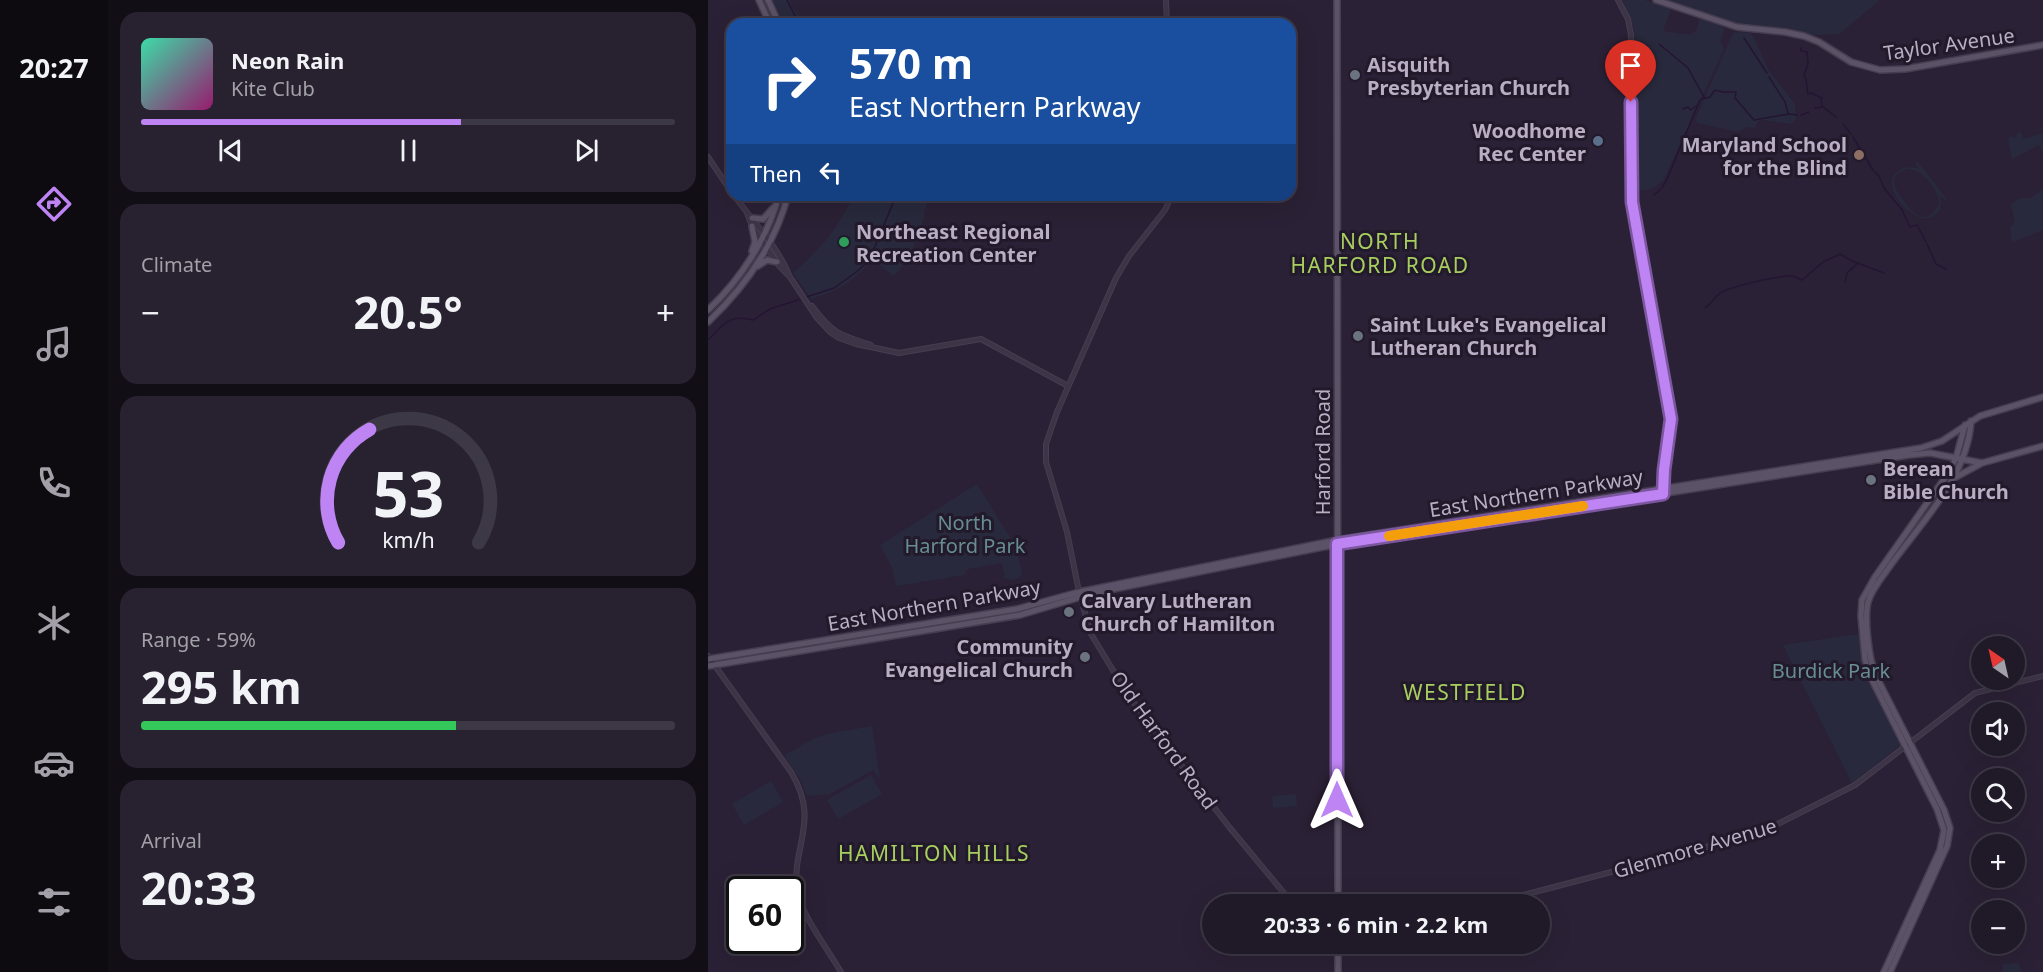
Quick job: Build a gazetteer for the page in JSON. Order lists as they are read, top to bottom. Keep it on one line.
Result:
{"streets":{"main road":["Taylor Avenue","Harford Road","East Northern Parkway"],"street":["Old Harford Road","Glenmore Avenue"]},"crossings":[["Harford Road","East Northern Parkway"],["East Northern Parkway","Old Harford Road"]],"districts":["NORTH HARFORD ROAD","WESTFIELD","HAMILTON HILLS"],"parks":["North Harford Park","Burdick Park"],"places":["Aisquith Presbyterian Church","Woodhome Rec Center","Maryland School for the Blind","Northeast Regional Recreation Center","Saint Luke's Evangelical Lutheran Church","Berean Bible Church","Calvary Lutheran Church of Hamilton","Community Evangelical Church"],"north":"top left","page":{"tabs":"20:27","turn":["570 m","East Northern Parkway"],"song":["Neon Rain","Kite Club"],"then":"Then","tile":["Climate",["Range · 59%","295 km"],["Arrival","20:33"]],"heat":["−","20.5°","+"],"map_buttons":["+","−"],"limit":"60","trip":"20:33 · 6 min · 2.2 km","gauge":["53","km/h"]}}
